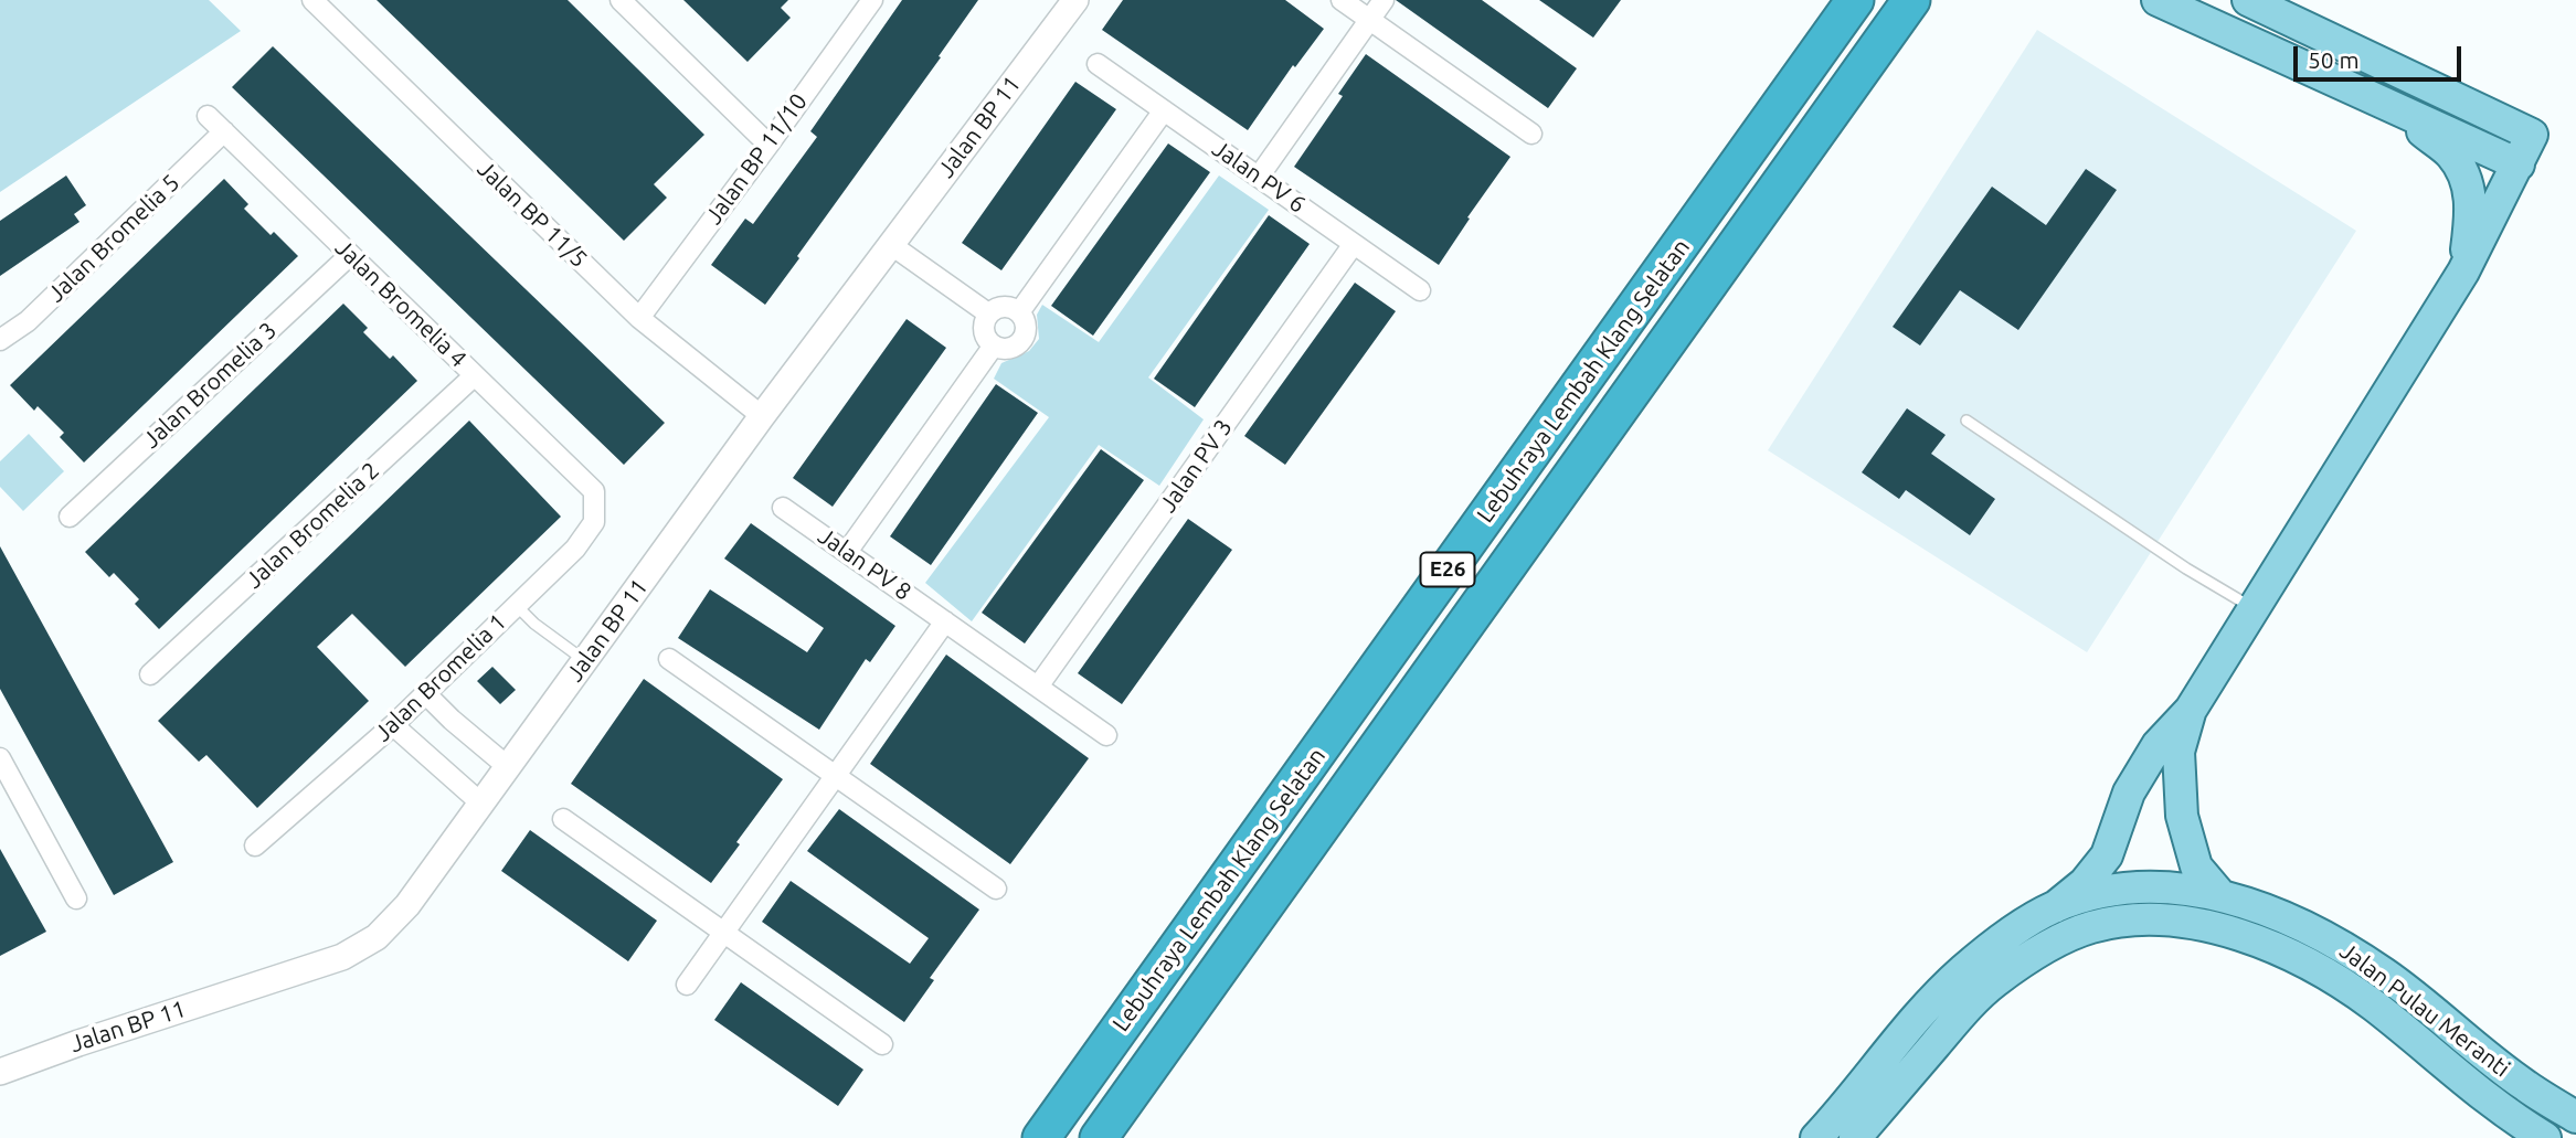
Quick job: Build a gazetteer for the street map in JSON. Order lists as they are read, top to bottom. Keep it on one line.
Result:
{"streets":{"highway":["Lebuhraya Lembah Klang Selatan","E26"],"main road":["Jalan Pulau Meranti"],"street":["Jalan BP 11","Jalan BP 11/10","Jalan PV 6","Jalan BP 11/5","Jalan Bromelia 5","Jalan Bromelia 4","Jalan Bromelia 3","Jalan PV 3","Jalan Bromelia 2","Jalan PV 8","Jalan Bromelia 1"]},"crossings":[["Jalan BP 11","Jalan BP 11/5"],["Jalan BP 11/10","Jalan BP 11/5"],["Jalan PV 6","Jalan PV 3"],["Jalan Bromelia 5","Jalan Bromelia 4"],["Jalan Bromelia 4","Jalan Bromelia 3"],["Jalan Bromelia 4","Jalan Bromelia 2"],["Jalan Bromelia 4","Jalan Bromelia 1"],["Jalan PV 3","Jalan PV 8"]],"scale_bar":"50 m"}
